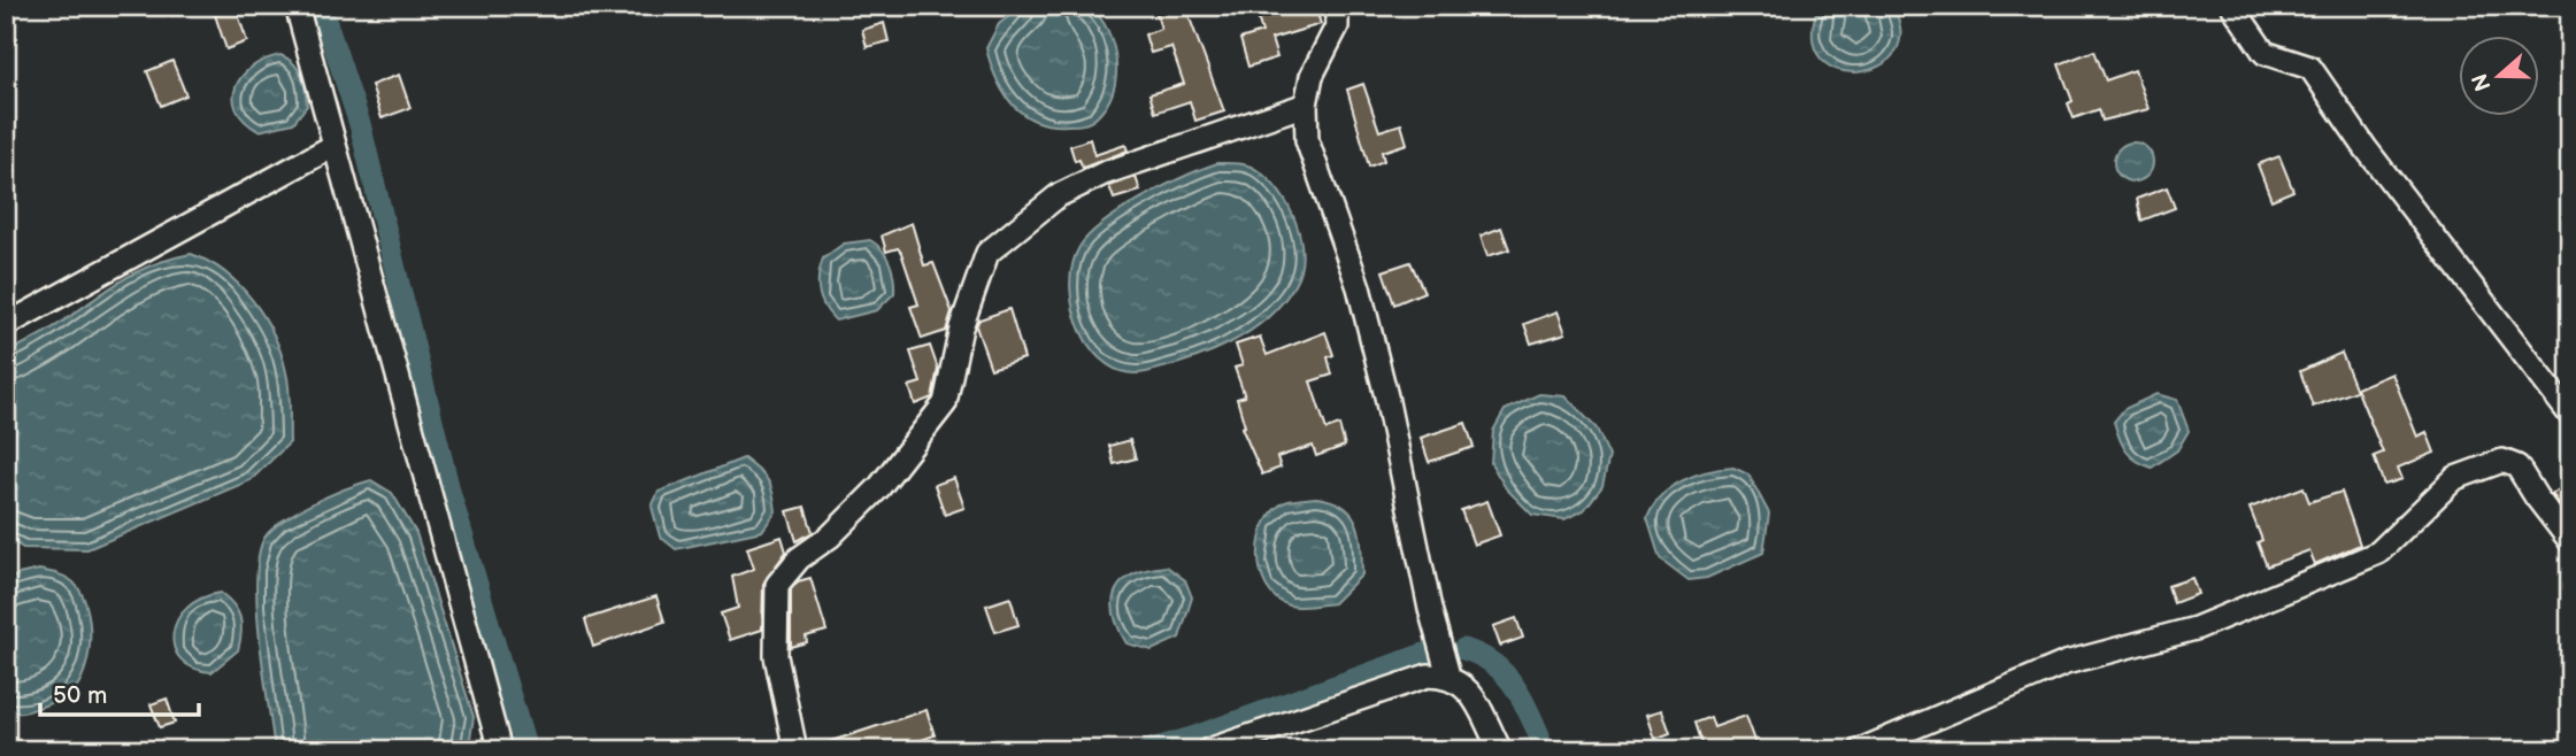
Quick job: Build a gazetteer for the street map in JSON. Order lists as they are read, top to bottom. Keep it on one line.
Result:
{"scale_bar":"50 m","north":"left"}
